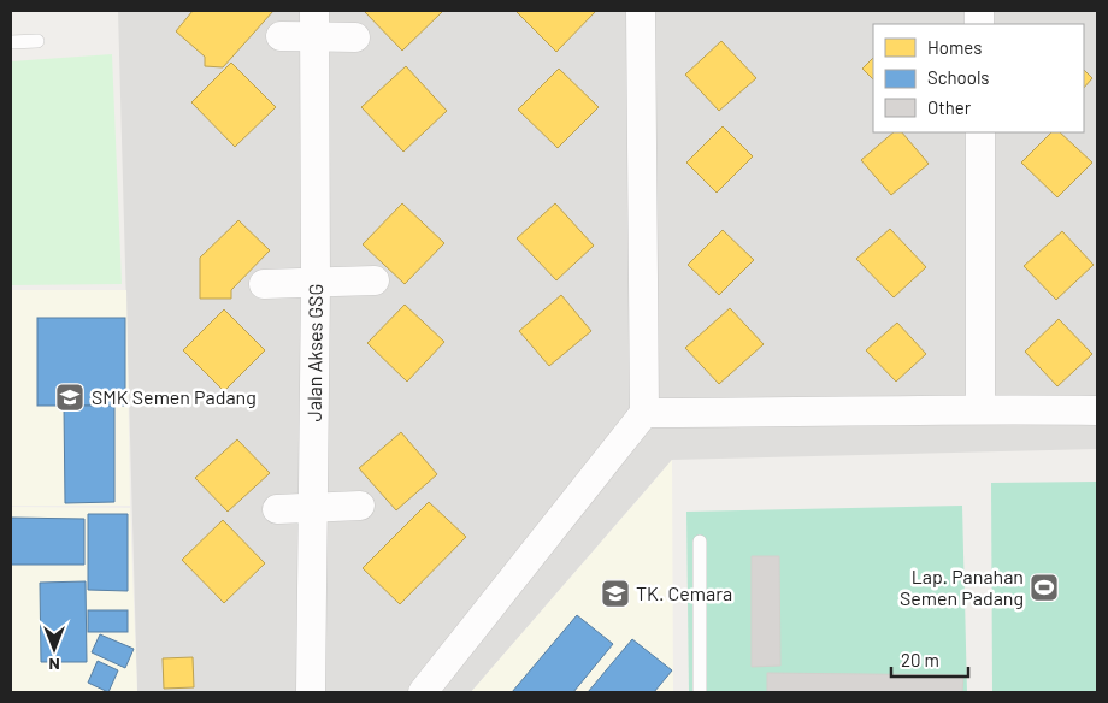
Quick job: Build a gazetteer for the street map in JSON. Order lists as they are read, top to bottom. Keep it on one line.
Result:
{"streets":{"street":["Jalan Akses GSG"]},"places":{"school or university":["SMK Semen Padang","TK. Cemara"],"sports":["Lap. Panahan Semen Padang"]},"legend":["Homes","Schools","Other"],"scale_bar":"20 m","north":"bottom"}
